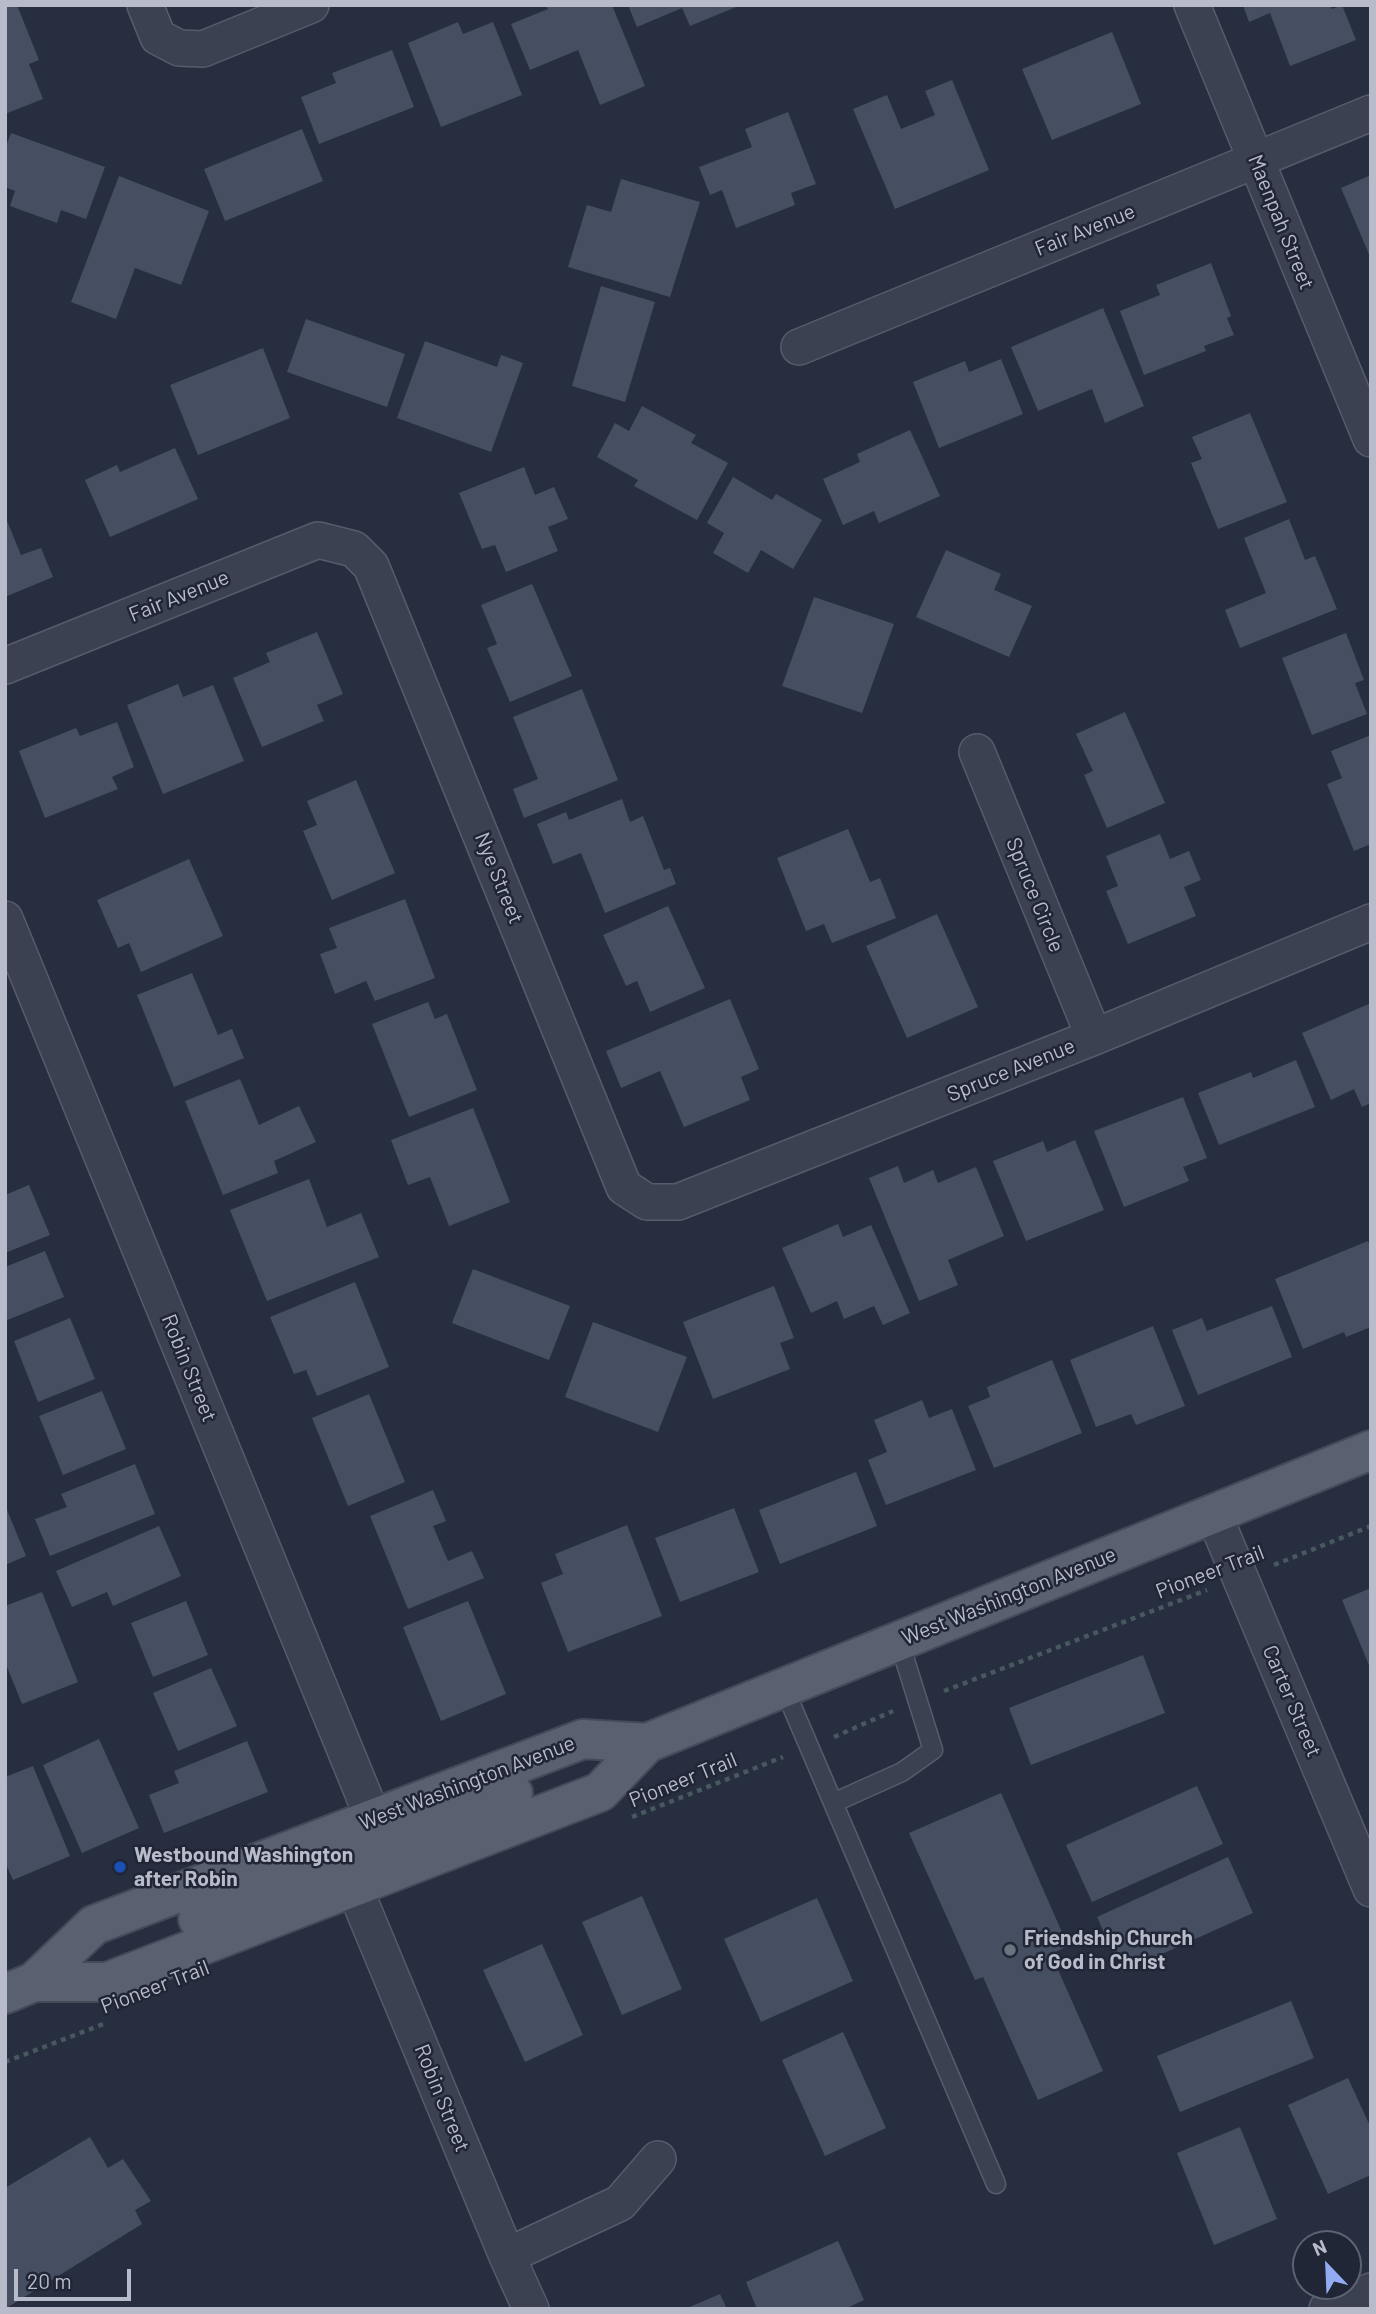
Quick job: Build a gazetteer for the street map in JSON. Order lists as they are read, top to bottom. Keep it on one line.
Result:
{"streets":{"main road":["West Washington Avenue"],"street":["Maenpah Street","Fair Avenue","Nye Street","Spruce Circle","Spruce Avenue","Robin Street","Carter Street"],"path":["Pioneer Trail"]},"crossings":[["Maenpah Street","Fair Avenue"],["Fair Avenue","Nye Street"],["Nye Street","Spruce Avenue"],["Spruce Circle","Spruce Avenue"],["Robin Street","West Washington Avenue"],["Pioneer Trail","Carter Street"],["West Washington Avenue","Carter Street"]],"places":["Westbound Washington after Robin","Friendship Church of God in Christ"],"scale_bar":"20 m","north":"top left"}
